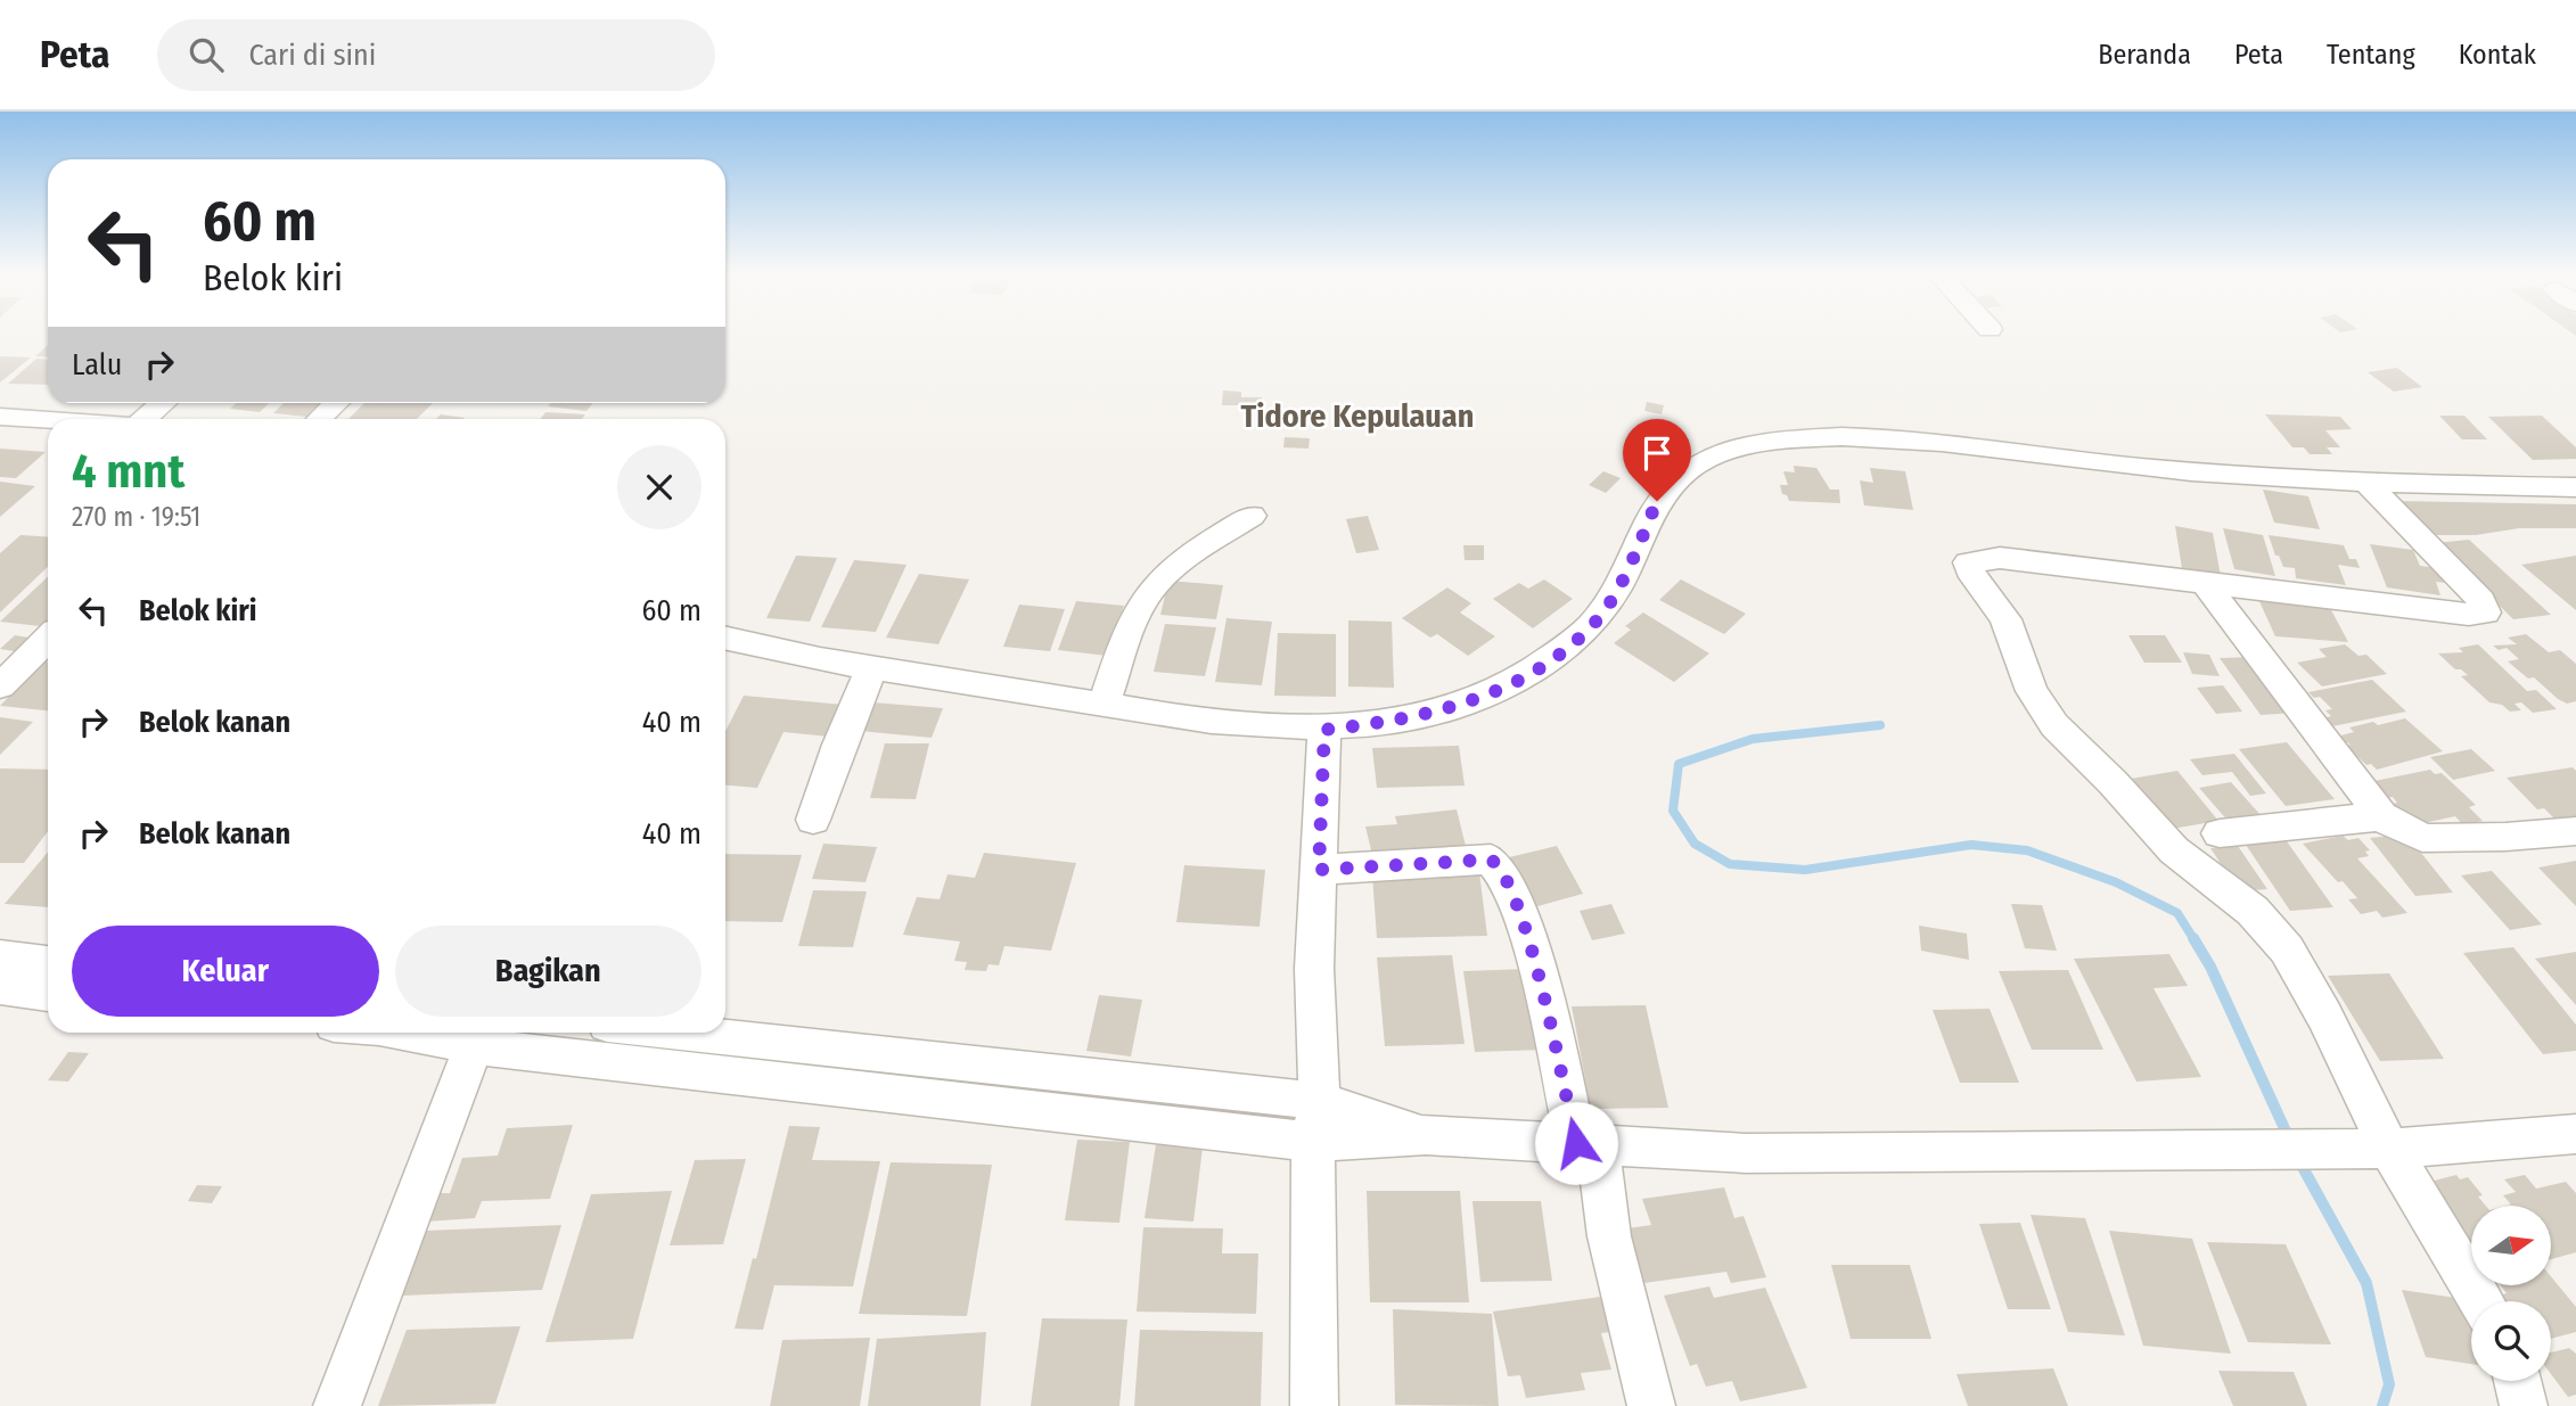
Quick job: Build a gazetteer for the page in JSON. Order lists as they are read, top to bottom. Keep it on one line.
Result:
{"districts":["Tidore Kepulauan"],"north":"right","page":{"header":"Peta","search":"Cari di sini","nav":["Beranda","Peta","Tentang","Kontak"],"turn":["60 m","Belok kiri"],"then":"Lalu","heading":["4 mnt","270 m · 19:51"],"list":[{"name":"Belok kiri","value":"60 m"},{"name":"Belok kanan","value":"40 m"},{"name":"Belok kanan","value":"40 m"}],"buttons":["Keluar","Bagikan"]}}
